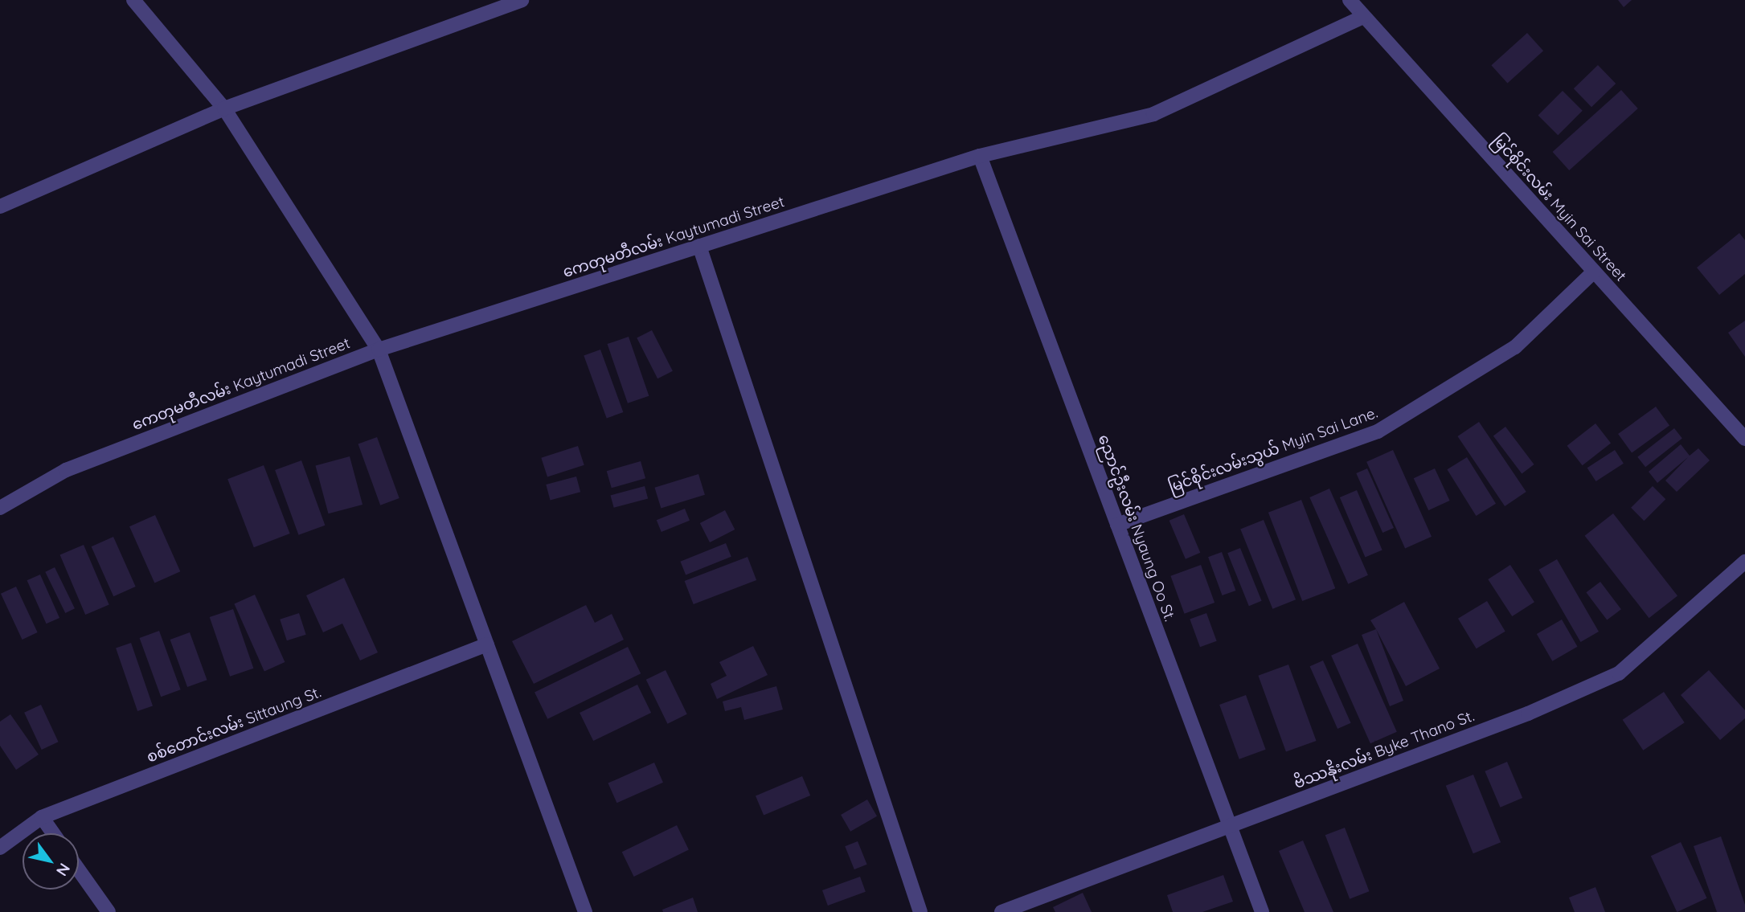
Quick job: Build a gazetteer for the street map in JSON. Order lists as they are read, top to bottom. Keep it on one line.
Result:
{"streets":{"street":["မြင်စိုင်းလမ်း Myin Sai Street","ကေတုမတီလမ်း Kaytumadi Street","မြင်စိုင်းလမ်းသွယ် Myin Sai Lane.","ညောင်ဦးလမ်း Nyaung Oo St.","စစ်တောင်းလမ်း Sittaung St.","ဗိဿနိုးလမ်း Byke Thano St."]},"crossings":[["မြင်စိုင်းလမ်း Myin Sai Street","ကေတုမတီလမ်း Kaytumadi Street"],["မြင်စိုင်းလမ်း Myin Sai Street","မြင်စိုင်းလမ်းသွယ် Myin Sai Lane."],["ကေတုမတီလမ်း Kaytumadi Street","ညောင်ဦးလမ်း Nyaung Oo St."],["မြင်စိုင်းလမ်းသွယ် Myin Sai Lane.","ညောင်ဦးလမ်း Nyaung Oo St."],["ညောင်ဦးလမ်း Nyaung Oo St.","ဗိဿနိုးလမ်း Byke Thano St."]],"north":"bottom right"}
